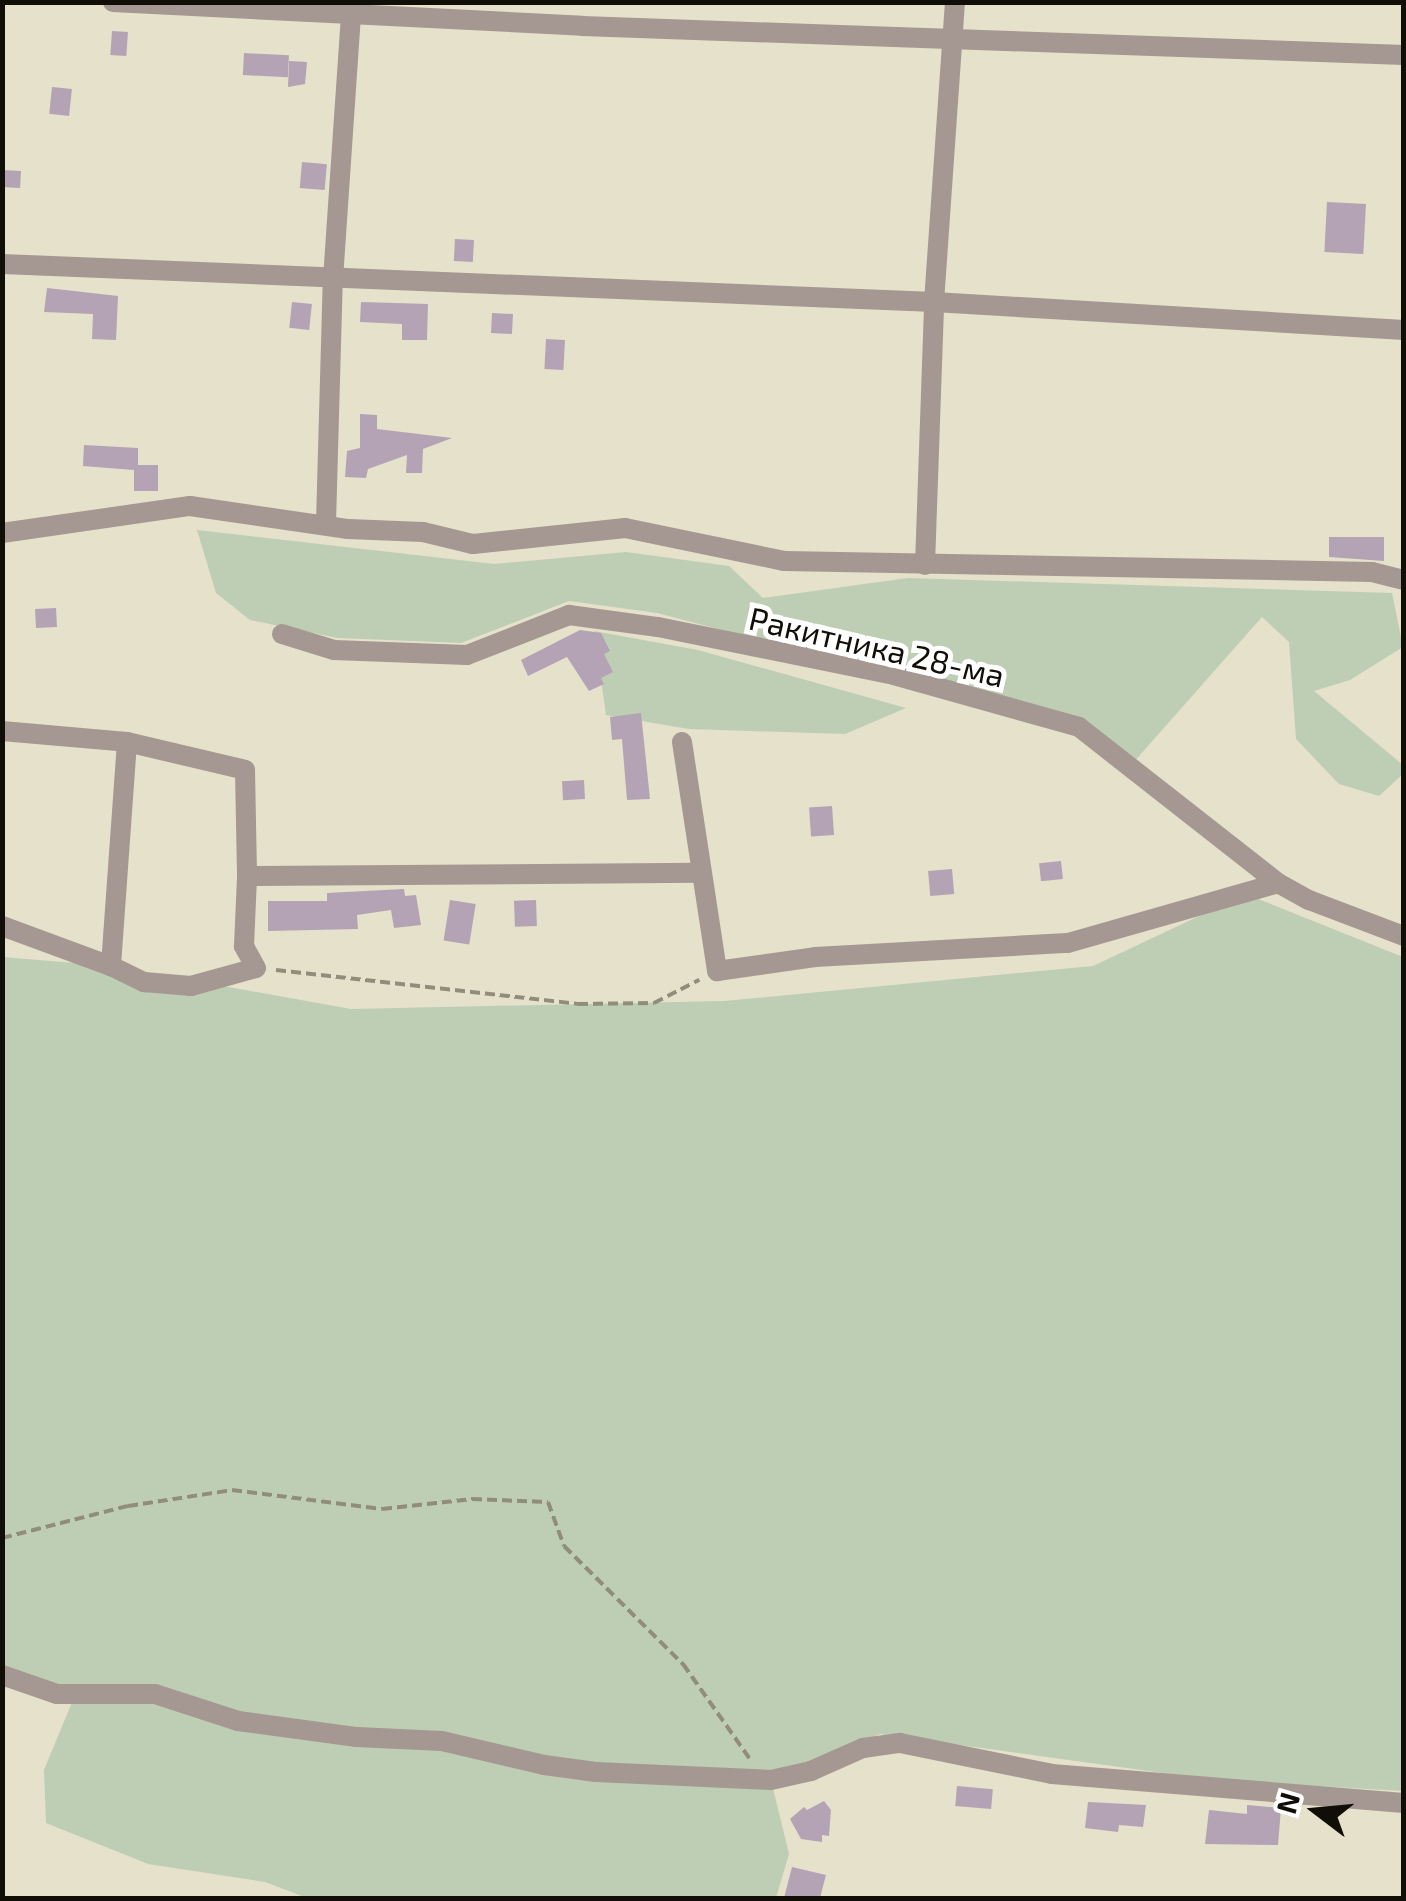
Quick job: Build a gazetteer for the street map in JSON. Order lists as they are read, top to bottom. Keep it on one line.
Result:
{"streets":{"street":["Ракитника 28-ма"]},"north":"left"}
